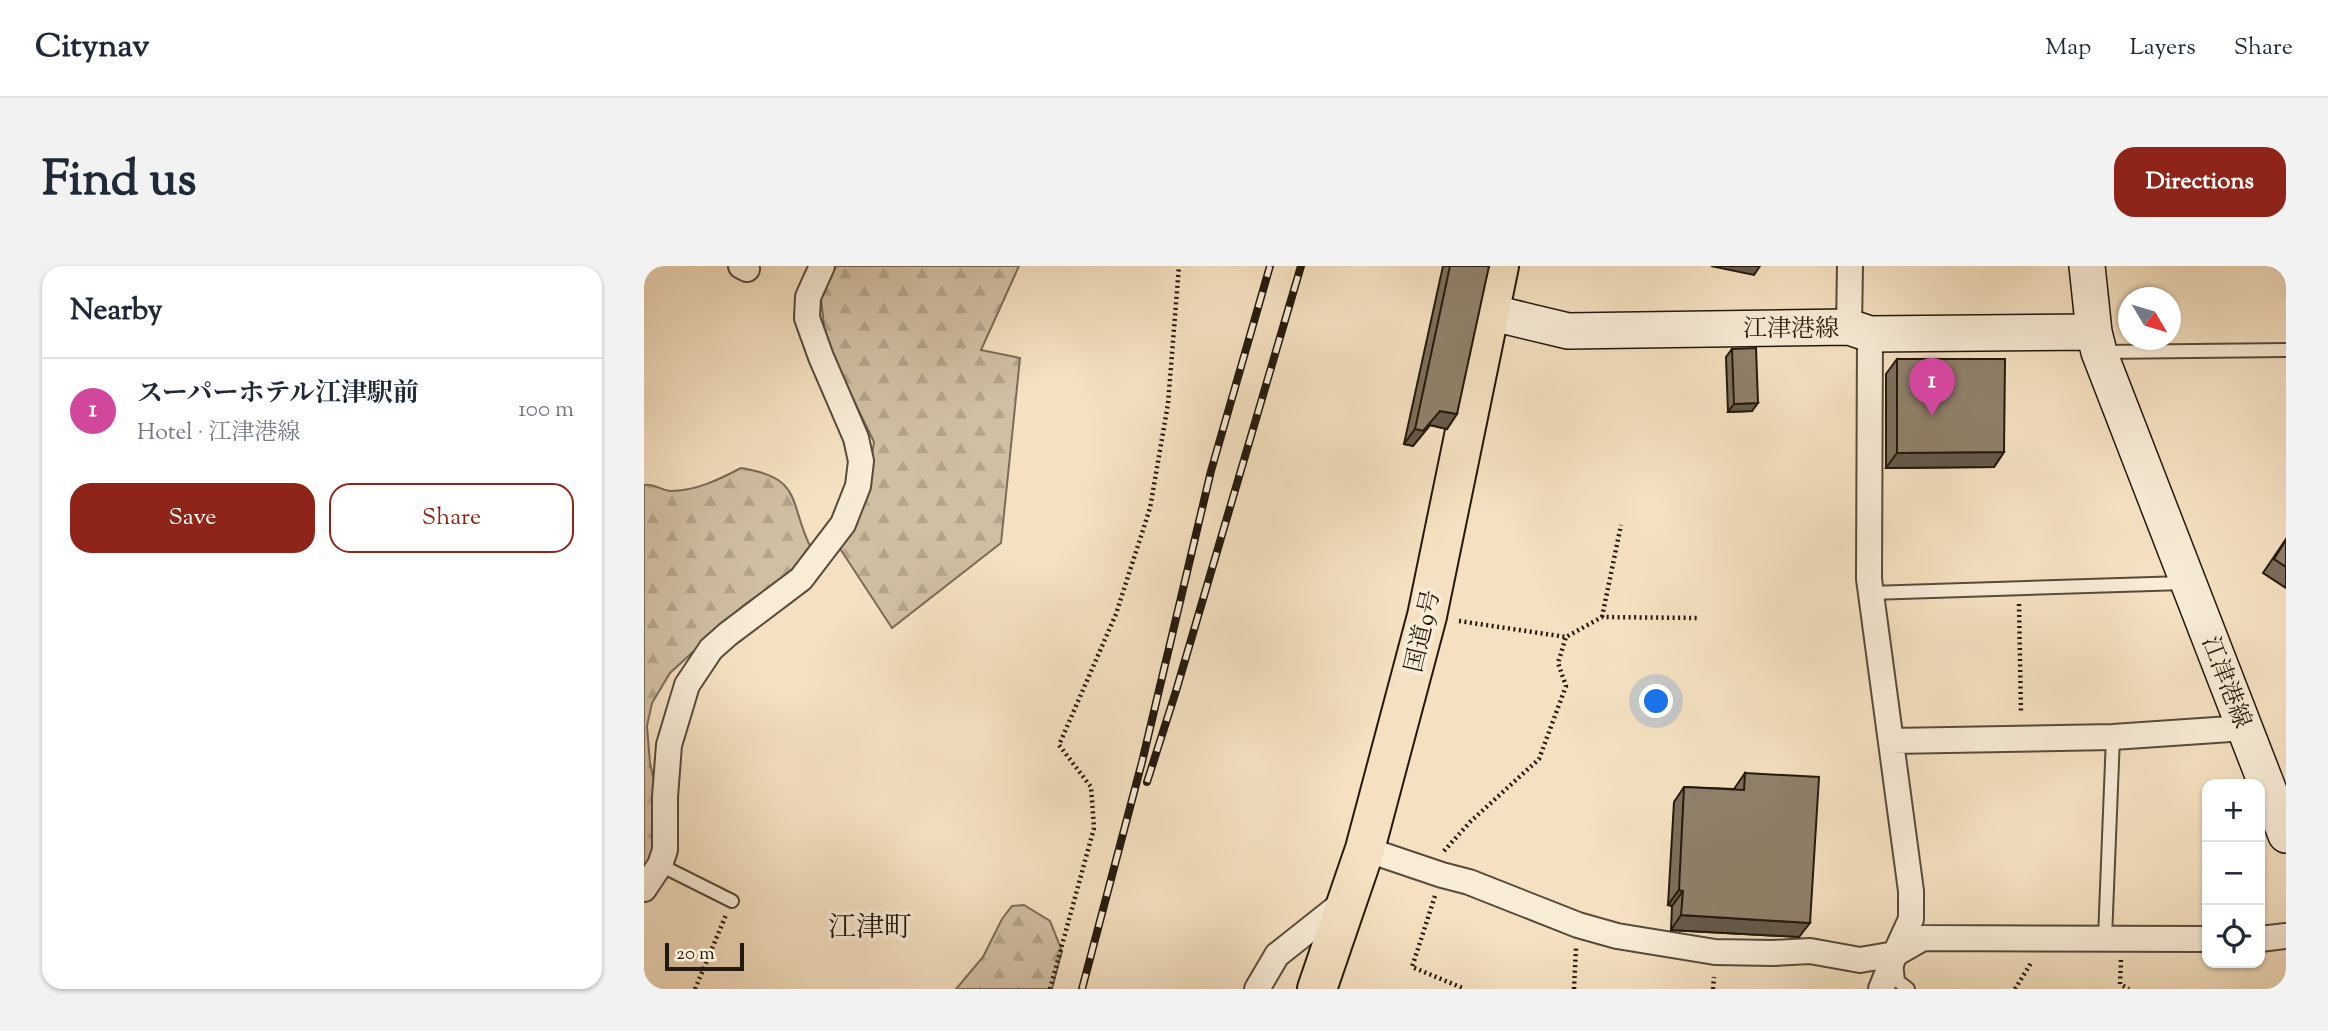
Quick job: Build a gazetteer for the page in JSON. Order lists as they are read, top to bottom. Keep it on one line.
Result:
{"streets":{"highway":["国道9号"],"main road":["江津港線"]},"crossings":[["江津港線","国道9号"]],"districts":["江津町"],"scale_bar":"20 m","north":"bottom right","page":{"header":"Citynav","nav":["Map","Layers","Share"],"title":"Find us","buttons":["Directions",["Save","Share"]],"heading":"Nearby","list":[{"mark":"1","name":"スーパーホテル江津駅前","note":"Hotel · 江津港線","value":"100 m"}],"pins":"1","map_buttons":["+","−"],"scale":"20 m"}}
